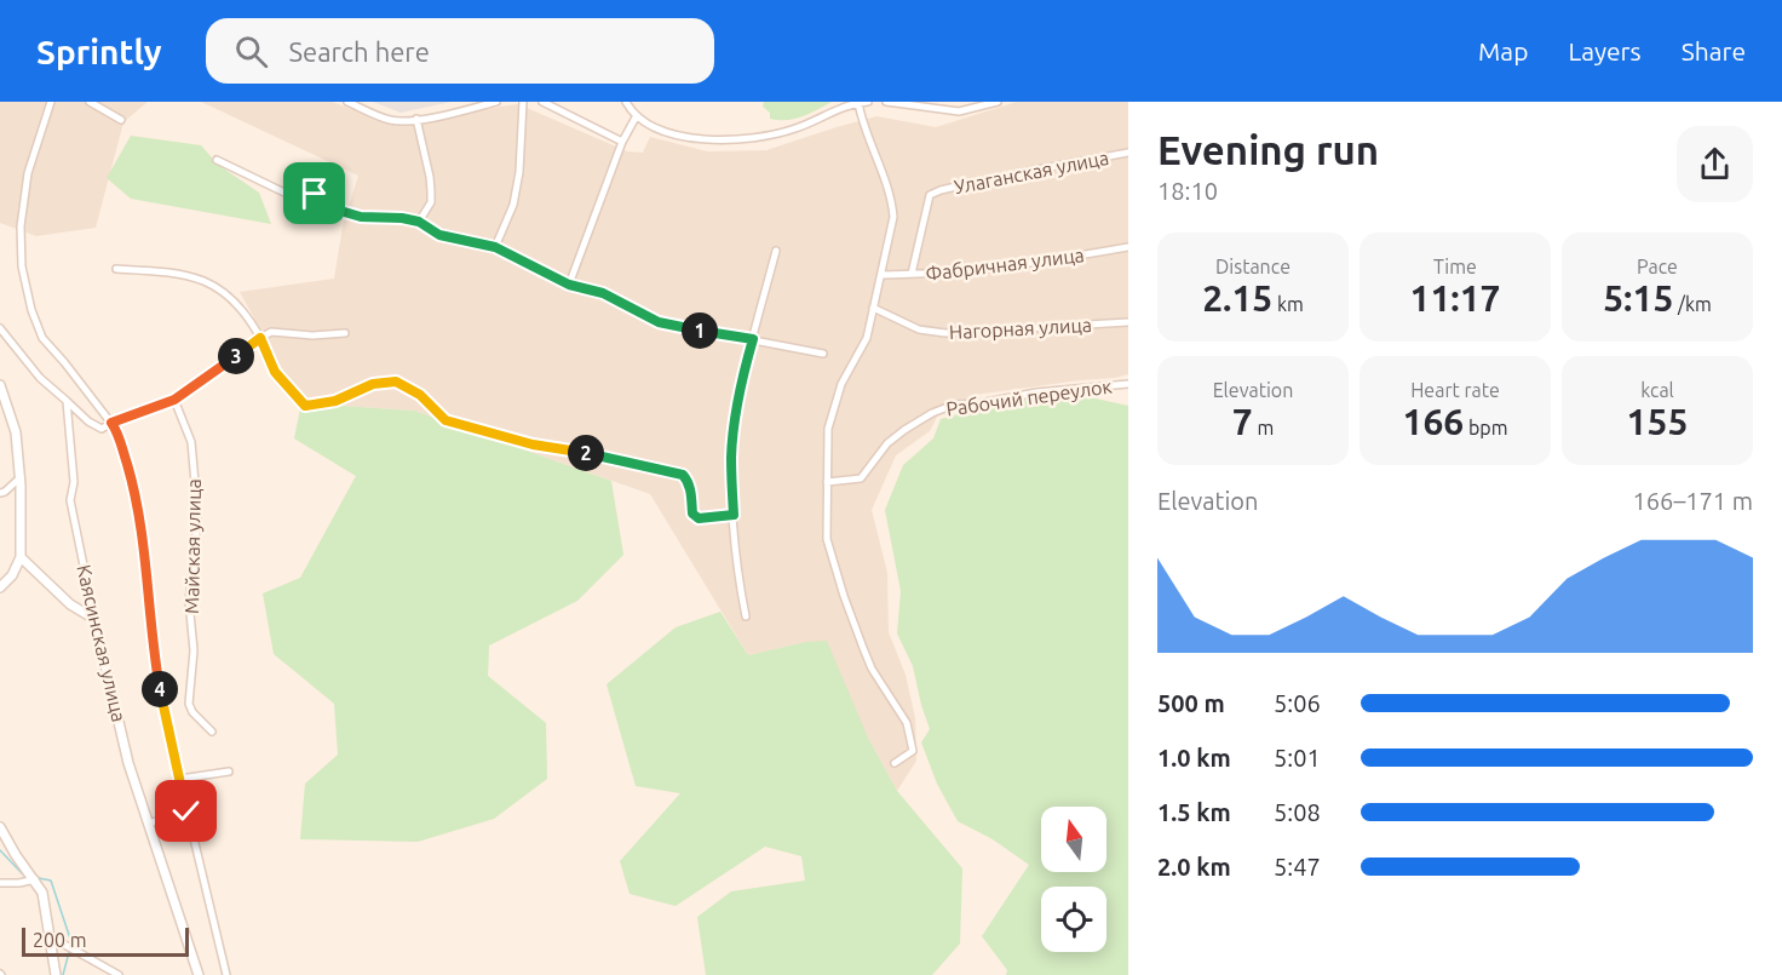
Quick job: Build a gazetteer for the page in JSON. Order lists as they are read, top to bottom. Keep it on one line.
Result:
{"streets":{"street":["Улаганская улица","Фабричная улица","Нагорная улица","Рабочий переулок","Майская улица","Каясинская улица"]},"crossings":[["Улаганская улица","Фабричная улица"]],"scale_bar":"200 m","north":"top","page":{"header":"Sprintly","search":"Search here","nav":["Map","Layers","Share"],"heading":["Evening run","18:10"],"stats":[["Distance","2.15 km"],["Time","11:17"],["Pace","5:15 /km"],["Elevation","7 m"],["Heart rate","166 bpm"],["kcal","155"]],"pins":["1","3","2","4"],"chart":["Elevation","166–171 m"],"list":[{"name":"500 m","note":"5:06"},{"name":"1.0 km","note":"5:01"},{"name":"1.5 km","note":"5:08"},{"name":"2.0 km","note":"5:47"}],"scale":"200 m"}}
